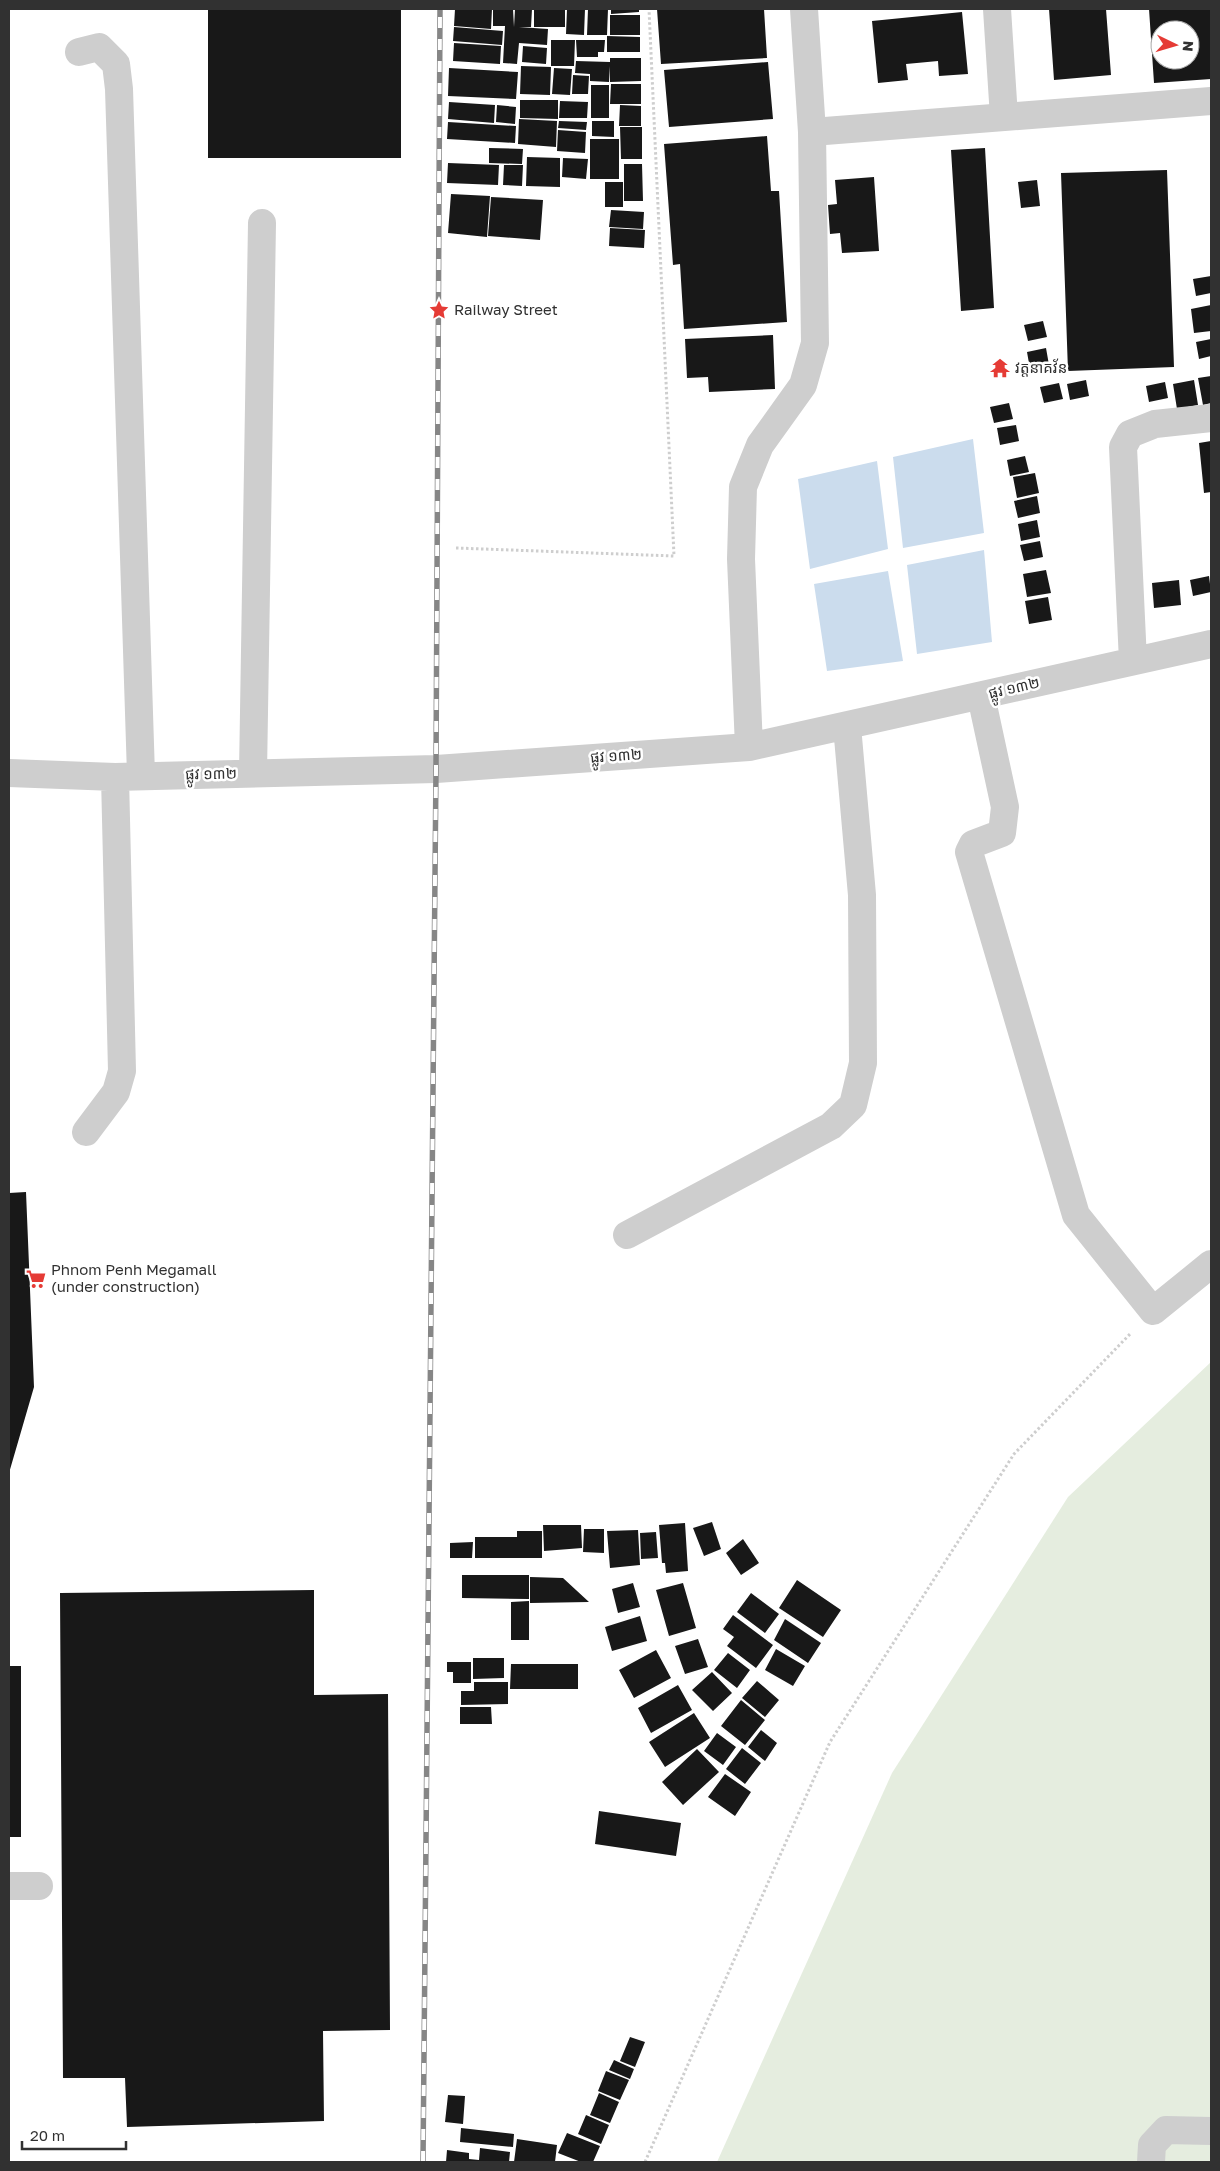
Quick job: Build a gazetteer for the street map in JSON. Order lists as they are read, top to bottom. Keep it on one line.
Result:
{"streets":{"street":["ផ្លូវ ១៣២"]},"places":{"place":["Railway Street"],"temple":["វត្តនាគវ័ន"],"supermarket":["Phnom Penh Megamall (under construction)"]},"scale_bar":"20 m","north":"right"}
